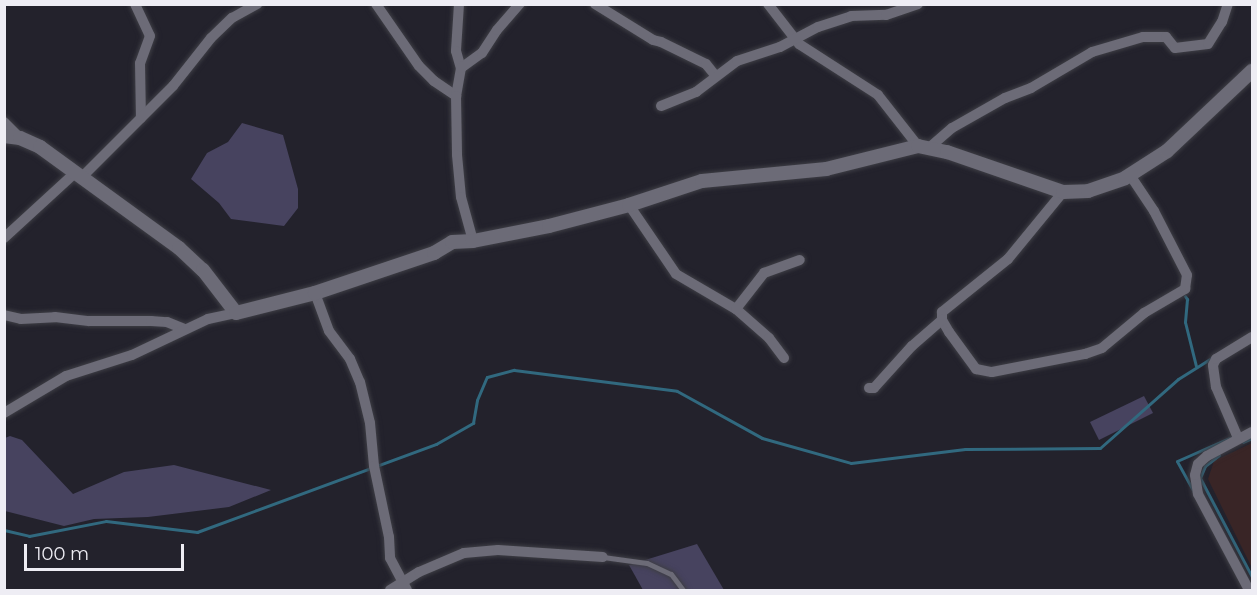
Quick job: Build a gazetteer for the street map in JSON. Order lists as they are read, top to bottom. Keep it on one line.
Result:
{"scale_bar":"100 m"}
